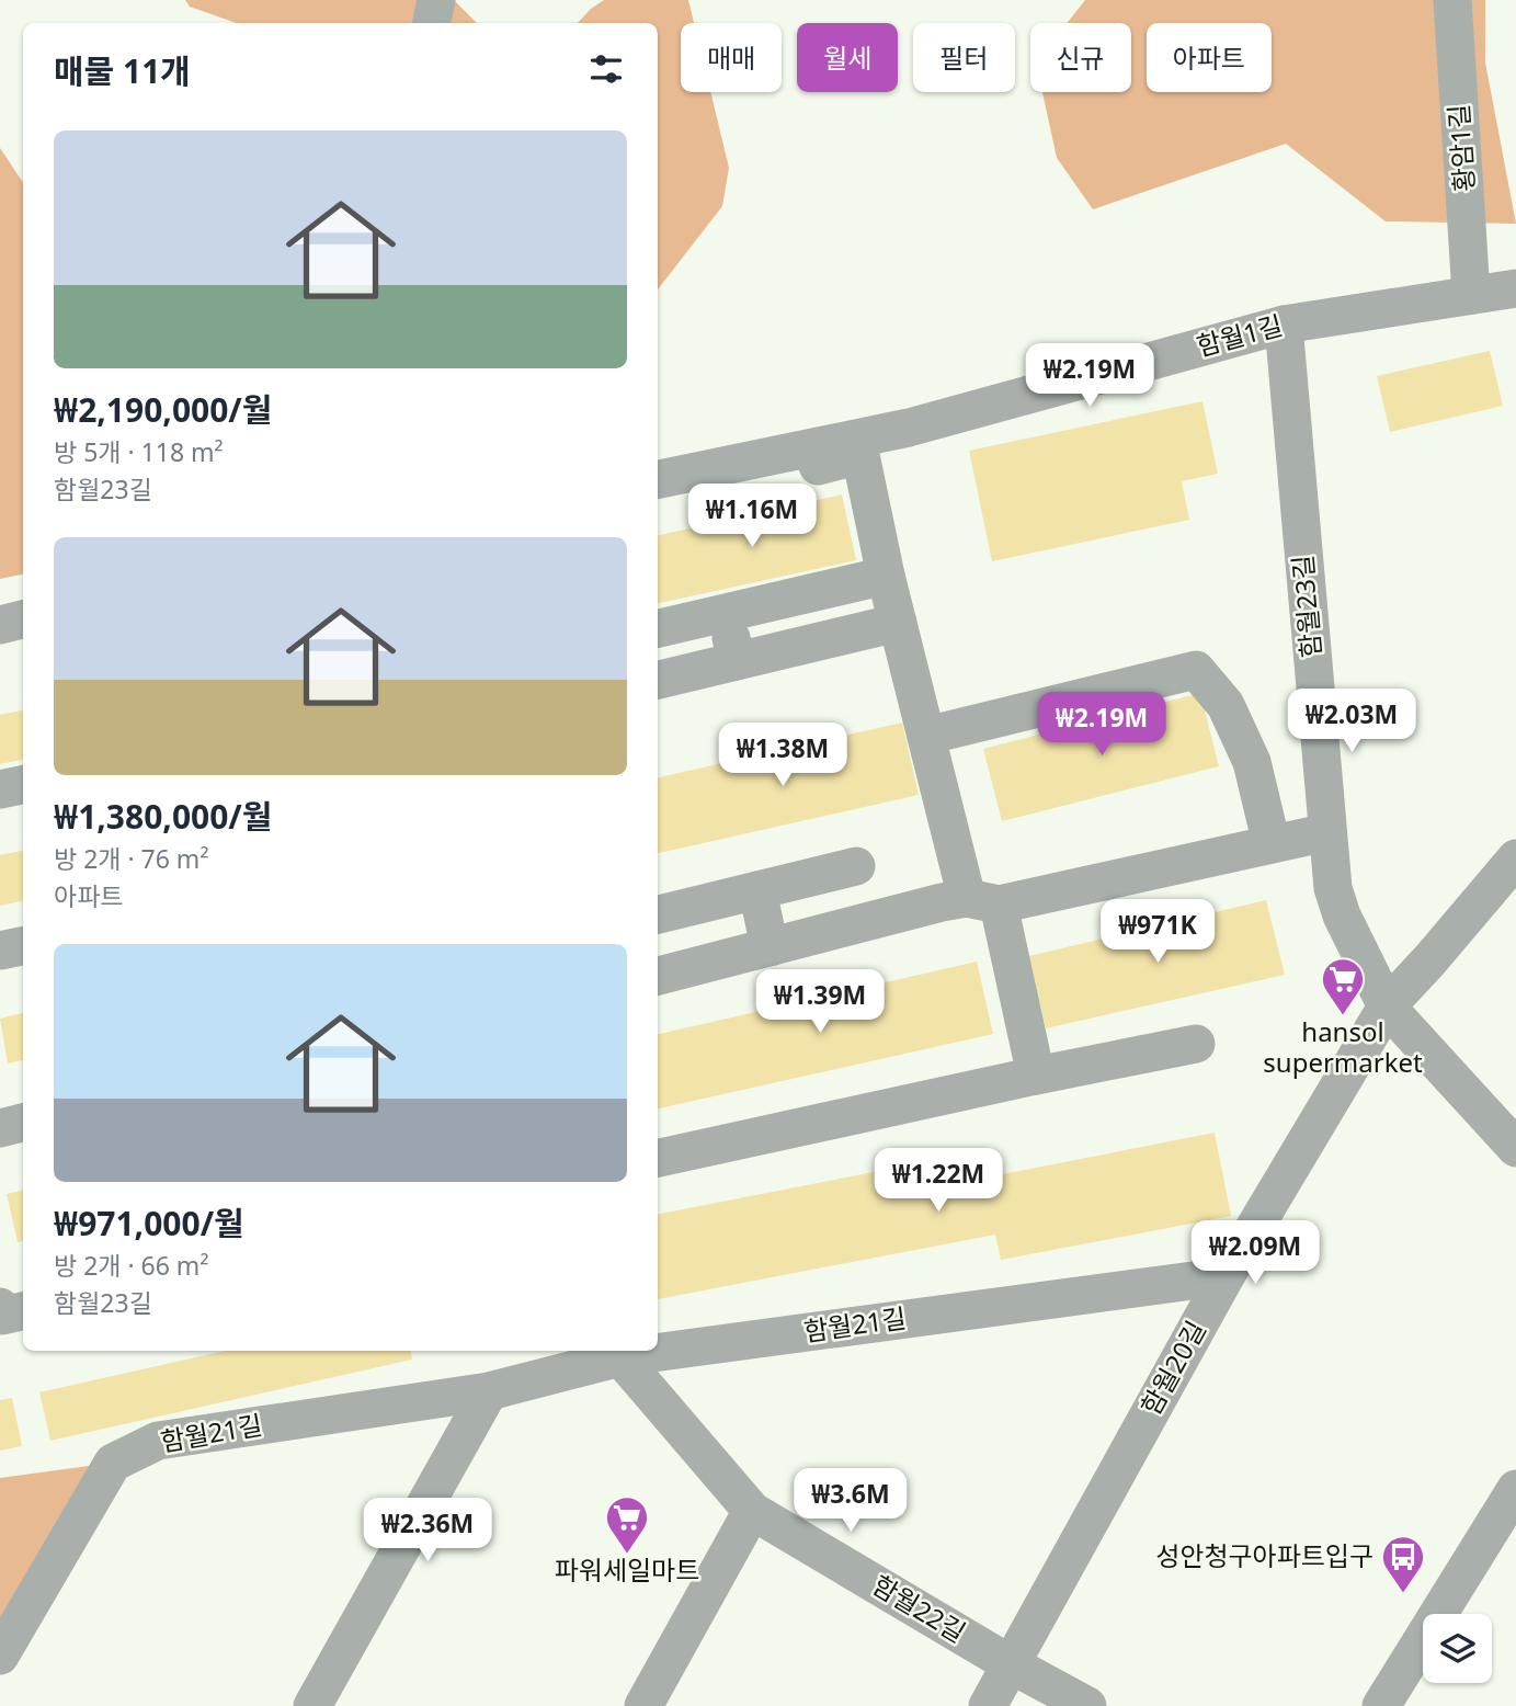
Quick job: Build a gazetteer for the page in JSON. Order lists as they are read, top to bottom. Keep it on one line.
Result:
{"streets":{"street":["황암1길","함월1길","함월23길","함월21길","함월20길","함월22길"]},"crossings":[["황암1길","함월1길"],["함월1길","함월23길"],["함월23길","함월20길"],["함월21길","함월20길"],["함월21길","함월22길"],["함월20길","함월22길"]],"places":{"supermarket":["hansol supermarket","파워세일마트"],"bus stop":["성안청구아파트입구"]},"page":{"chip":["매매","월세","필터","신규","아파트"],"heading":"매물 11개","list":[{"name":"₩2,190,000/월","note":"방 5개 · 118 m² · 함월23길"},{"name":"₩1,380,000/월","note":"방 2개 · 76 m² · 아파트"},{"name":"₩971,000/월","note":"방 2개 · 66 m² · 함월23길"}],"price":["₩2.19M","₩1.16M","₩2.03M","₩2.19M","₩1.38M","₩971K","₩1.39M","₩1.22M","₩2.09M","₩3.6M","₩2.36M"]}}
